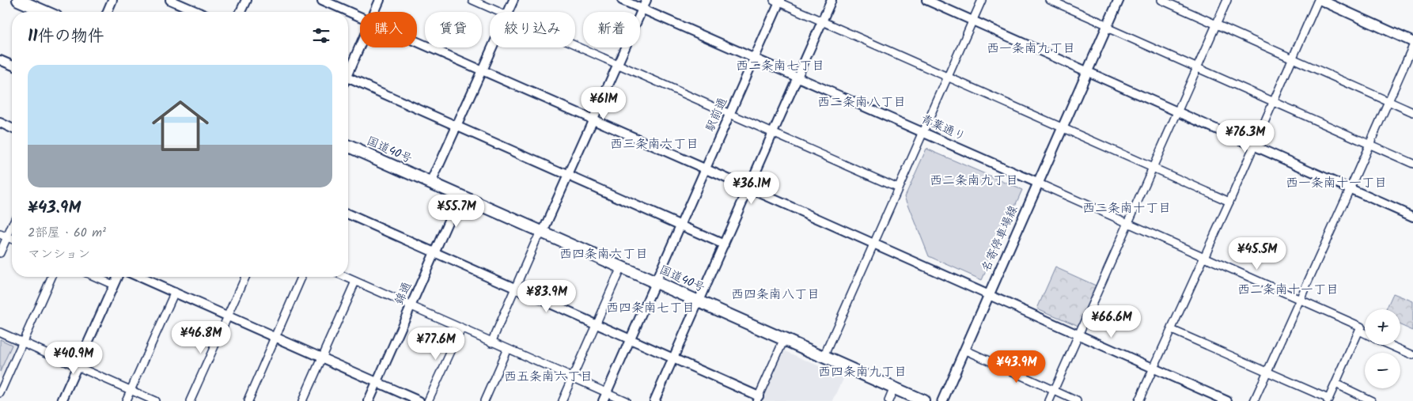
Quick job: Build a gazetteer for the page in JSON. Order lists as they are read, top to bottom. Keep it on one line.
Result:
{"streets":{"highway":["国道40号"],"main road":["名寄停車場線"],"street":["駅前通","青葉通り","錦通"]},"crossings":[["駅前通","青葉通り"],["駅前通","国道40号"],["青葉通り","名寄停車場線"],["国道40号","錦通"]],"districts":["西一条南九丁目","西二条南七丁目","西二条南八丁目","西三条南六丁目","西二条南九丁目","西一条南十一丁目","西二条南十丁目","西四条南六丁目","西二条南十一丁目","西四条南八丁目","西四条南七丁目","西四条南九丁目","西五条南六丁目"],"page":{"chip":["購入","賃貸","絞り込み","新着"],"heading":"11件の物件","list":[{"name":"¥43.9M","note":"2部屋 · 60 m² · マンション"}],"price":["¥61M","¥76.3M","¥36.1M","¥55.7M","¥45.5M","¥83.9M","¥66.6M","¥46.8M","¥77.6M","¥40.9M","¥43.9M"],"map_buttons":["+","−"]}}
